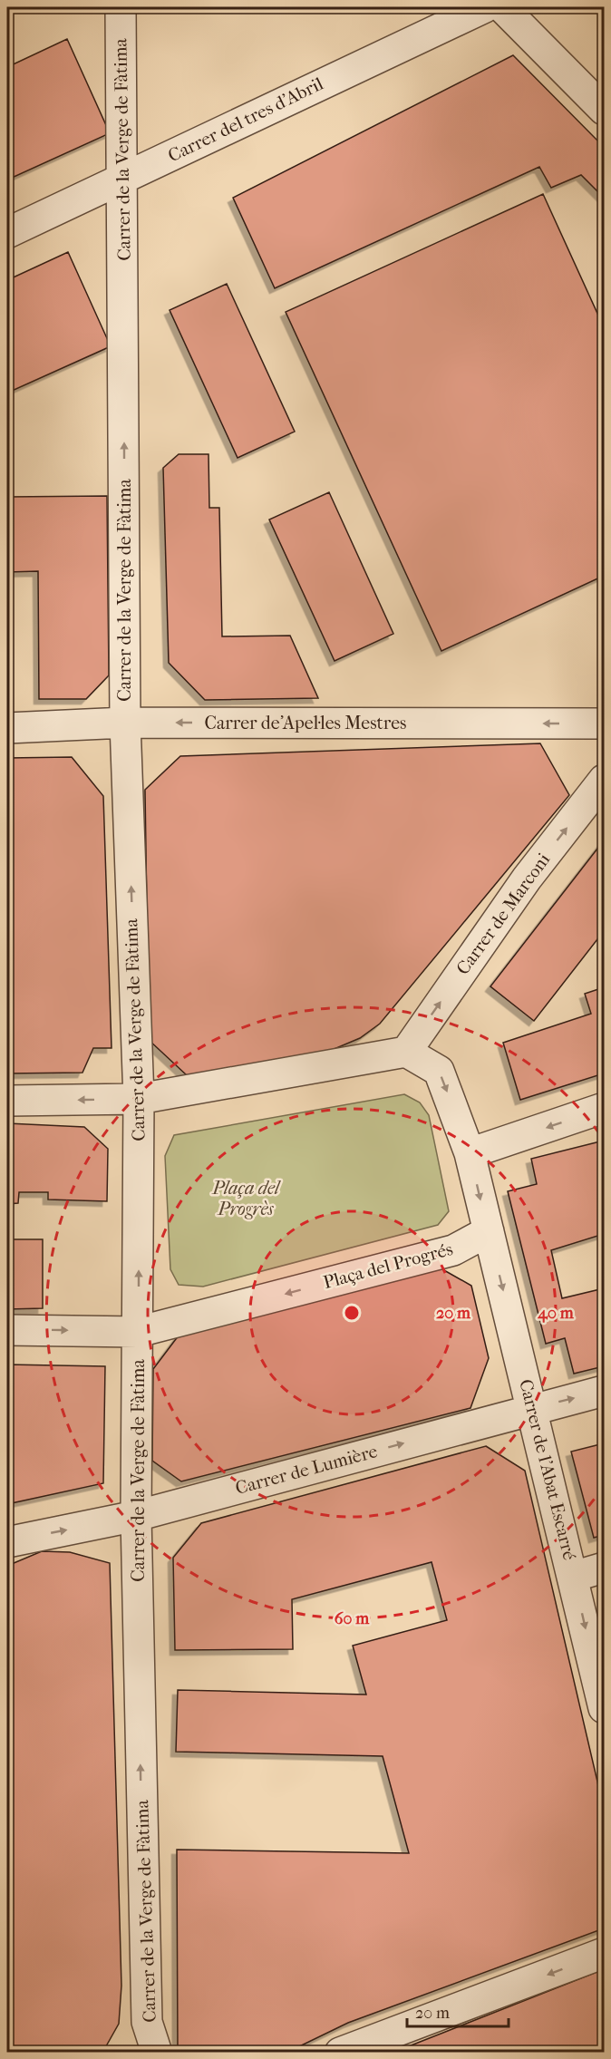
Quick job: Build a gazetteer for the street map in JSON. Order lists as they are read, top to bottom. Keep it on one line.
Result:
{"streets":{"street":["Carrer del tres d'Abril","Carrer de la Verge de Fàtima","Carrer de'Apel·les Mestres","Carrer de Marconi","Plaça del Progrés","Carrer de Lumière","Carrer de l'Abat Escarré"]},"crossings":[["Carrer del tres d'Abril","Carrer de la Verge de Fàtima"],["Carrer de la Verge de Fàtima","Carrer de'Apel·les Mestres"],["Carrer de la Verge de Fàtima","Plaça del Progrés"],["Carrer de la Verge de Fàtima","Carrer de Lumière"],["Plaça del Progrés","Carrer de l'Abat Escarré"],["Carrer de Lumière","Carrer de l'Abat Escarré"]],"one_way":["Carrer de la Verge de Fàtima","Carrer de'Apel·les Mestres","Carrer de Marconi","Carrer de Lumière","Carrer de l'Abat Escarré"],"parks":["Plaça del Progrès"],"scale_bar":"20 m","rings":["20 m","40 m","60 m"]}
